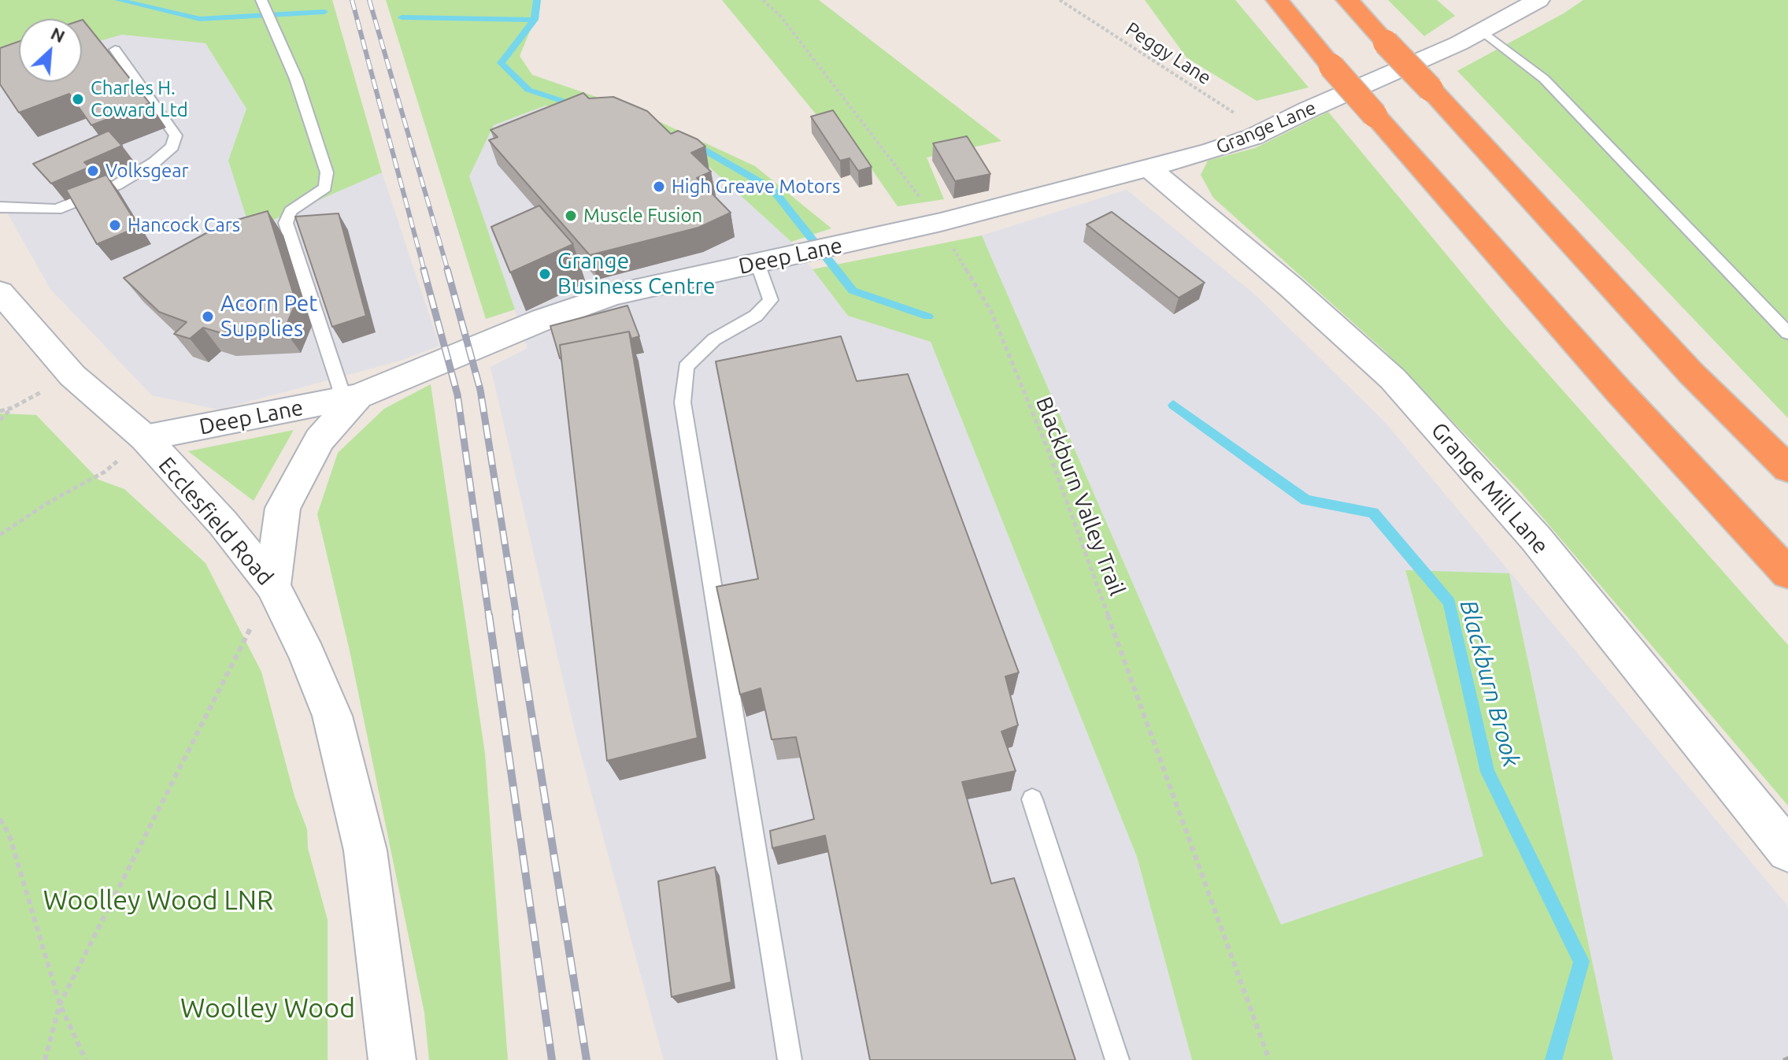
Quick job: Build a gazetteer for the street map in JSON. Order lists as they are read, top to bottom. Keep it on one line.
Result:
{"streets":{"street":["Grange Lane","Deep Lane","Grange Mill Lane","Ecclesfield Road"],"path":["Peggy Lane","Blackburn Valley Trail"]},"crossings":[["Peggy Lane","Grange Lane"],["Grange Lane","Deep Lane"],["Grange Lane","Grange Mill Lane"],["Grange Lane","Blackburn Valley Trail"],["Deep Lane","Blackburn Valley Trail"],["Deep Lane","Ecclesfield Road"]],"water":["Blackburn Brook"],"parks":["Woolley Wood LNR","Woolley Wood"],"places":["Charles H. Coward Ltd","Volksgear","High Greave Motors","Muscle Fusion","Hancock Cars","Grange Business Centre","Acorn Pet Supplies"],"north":"top right"}
